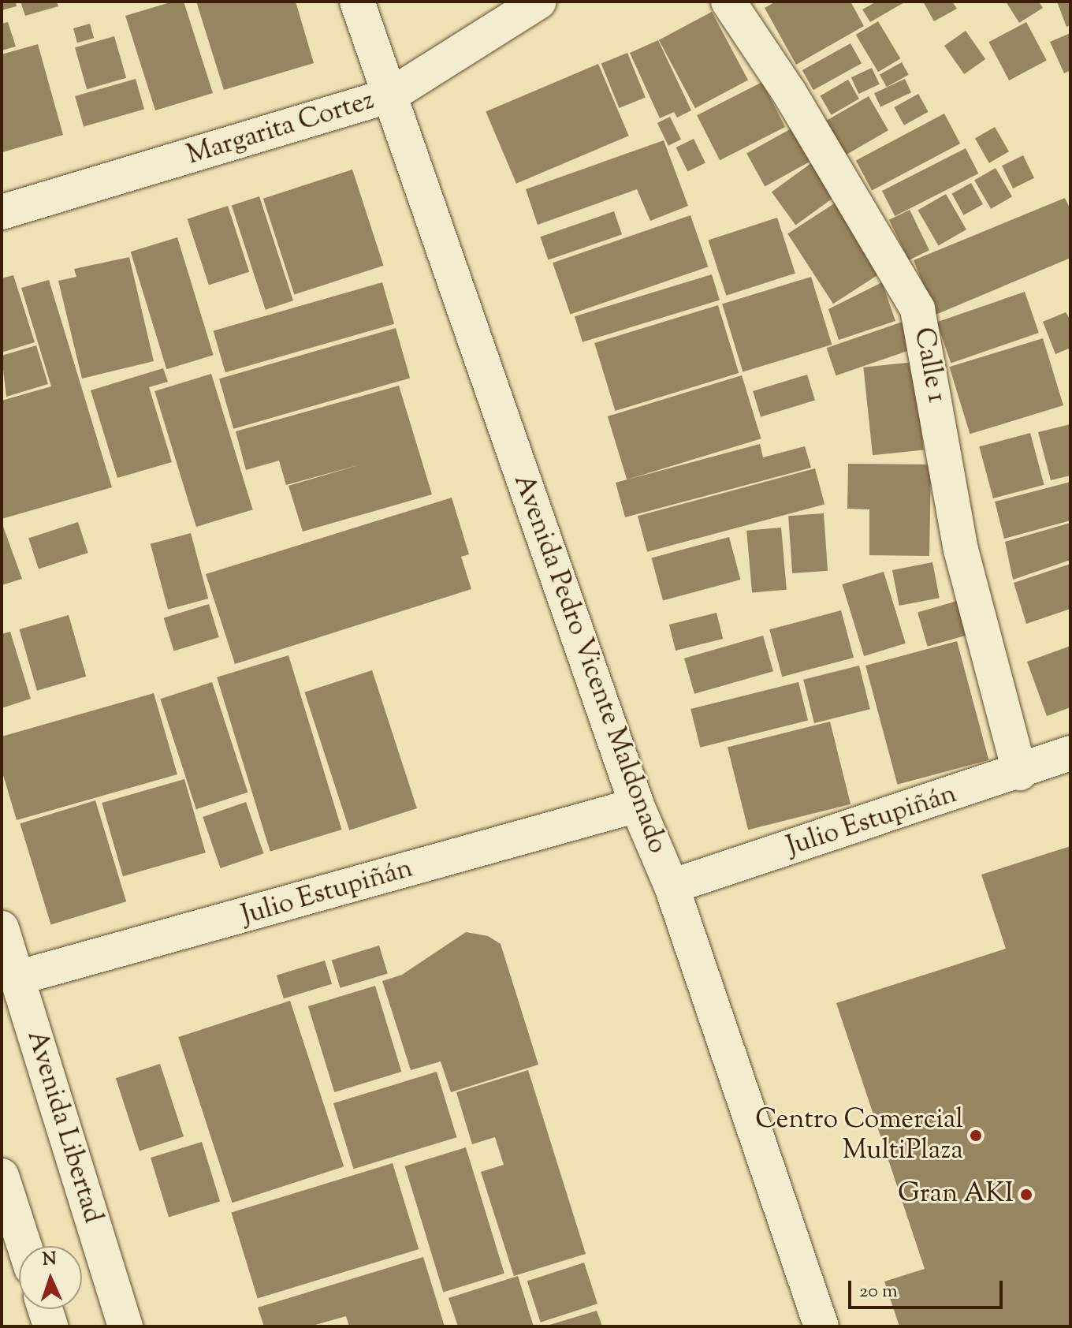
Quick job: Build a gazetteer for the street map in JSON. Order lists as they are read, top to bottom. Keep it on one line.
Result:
{"streets":{"street":["Margarita Cortez","Calle 1","Avenida Pedro Vicente Maldonado","Julio Estupiñán","Avenida Libertad"]},"crossings":[["Margarita Cortez","Avenida Pedro Vicente Maldonado"],["Calle 1","Julio Estupiñán"],["Avenida Pedro Vicente Maldonado","Julio Estupiñán"],["Julio Estupiñán","Avenida Libertad"]],"places":["Centro Comercial MultiPlaza","Gran AKI"],"scale_bar":"20 m","north":"top"}
